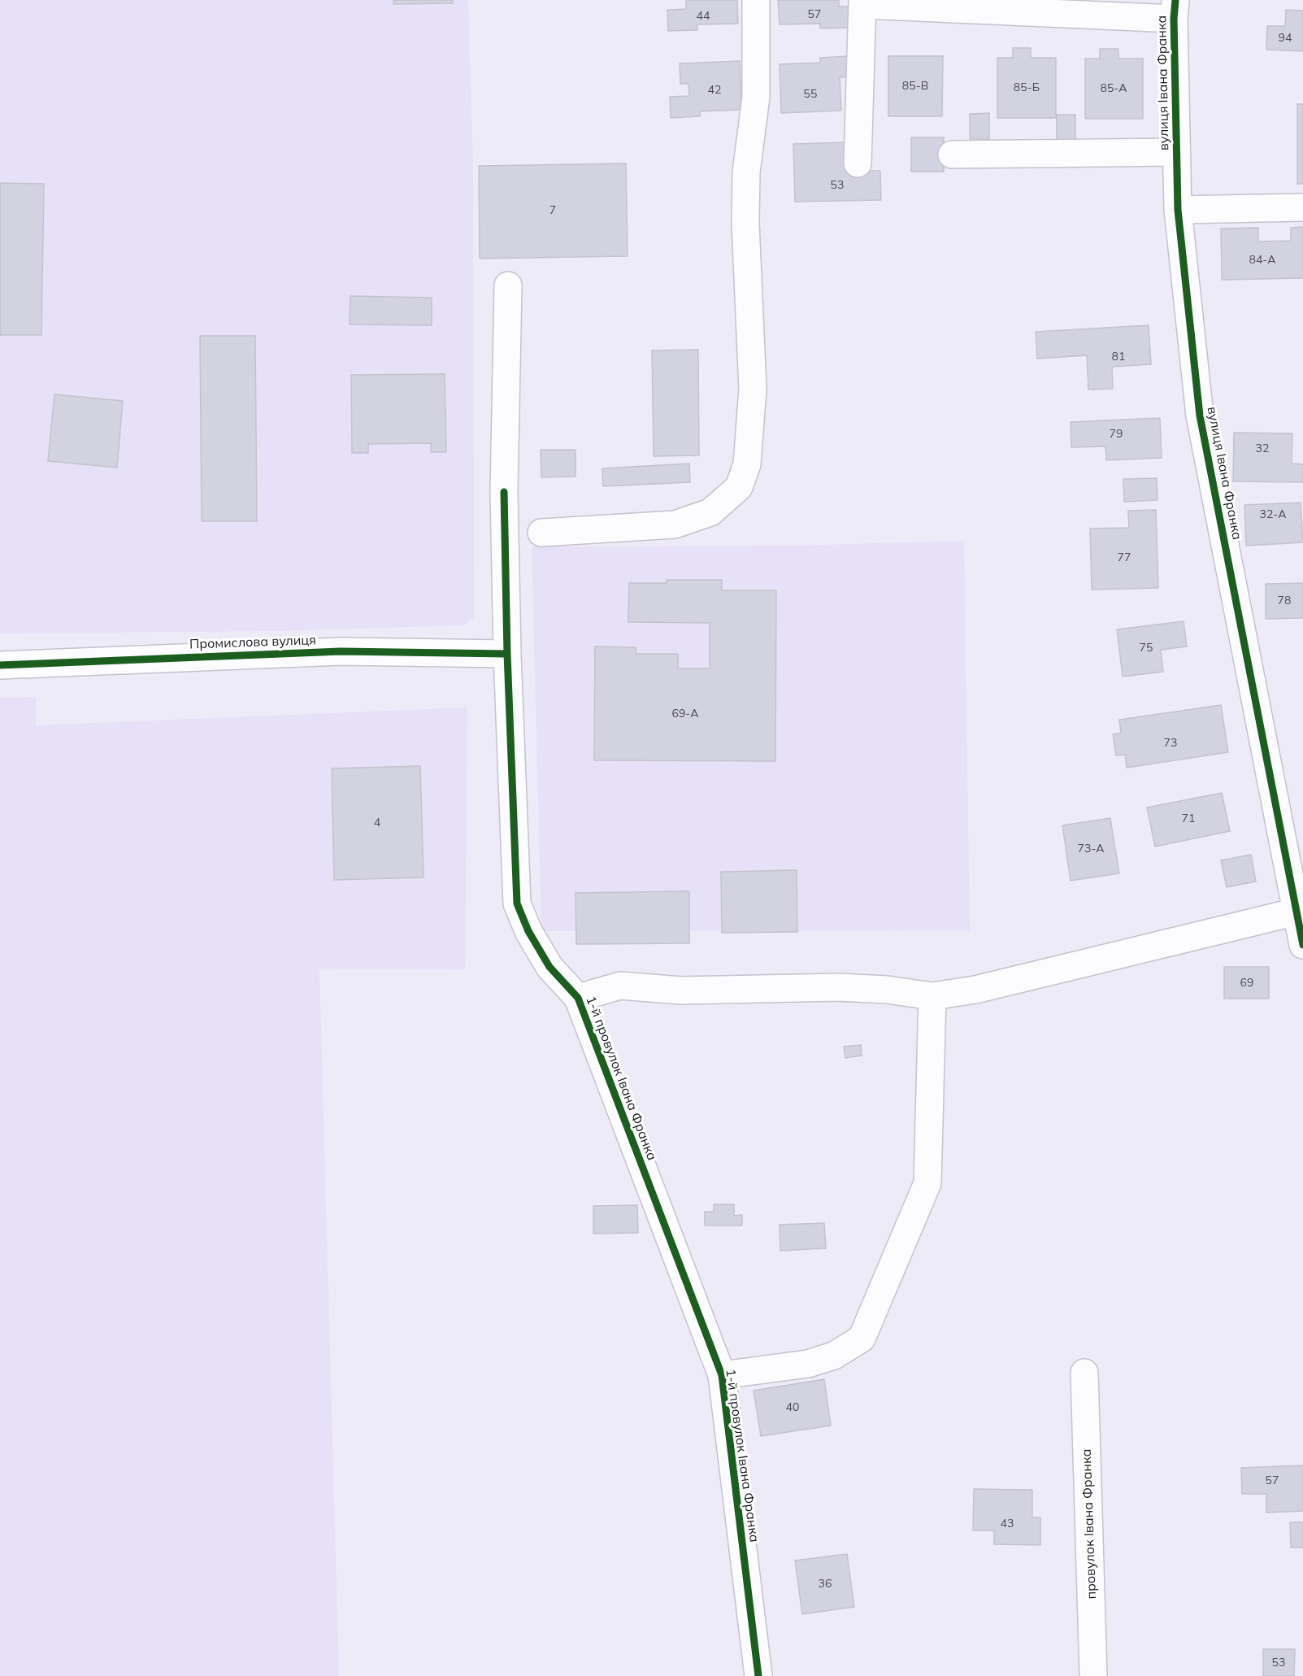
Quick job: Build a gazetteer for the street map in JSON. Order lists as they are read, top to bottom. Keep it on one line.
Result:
{"streets":{"street":["вулиця Івана Франка","Промислова вулиця","1-й провулок Івана Франка","провулок Івана Франка"]},"crossings":[["Промислова вулиця","1-й провулок Івана Франка"]],"house_numbers":["57","44","94","85-В","85-Б","85-А","42","55","53","7","84-А","81","79","32","32-А","77","78","75","69-А","73","71","4","73-А","69","40","57","43","36","53"]}
